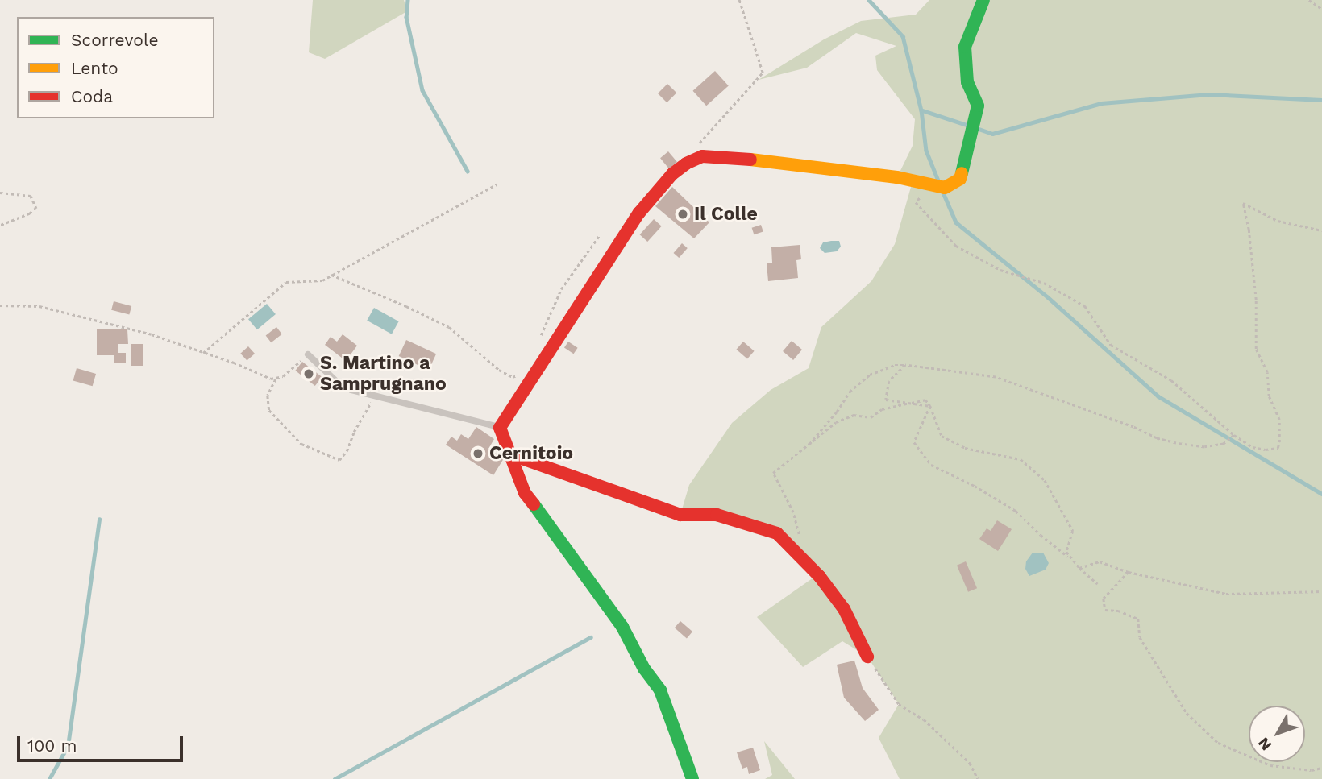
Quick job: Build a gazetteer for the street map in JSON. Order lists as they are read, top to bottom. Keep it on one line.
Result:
{"places":["Il Colle","S. Martino a Samprugnano","Cernitoio"],"legend":["Scorrevole","Lento","Coda"],"scale_bar":"100 m","north":"bottom left"}
